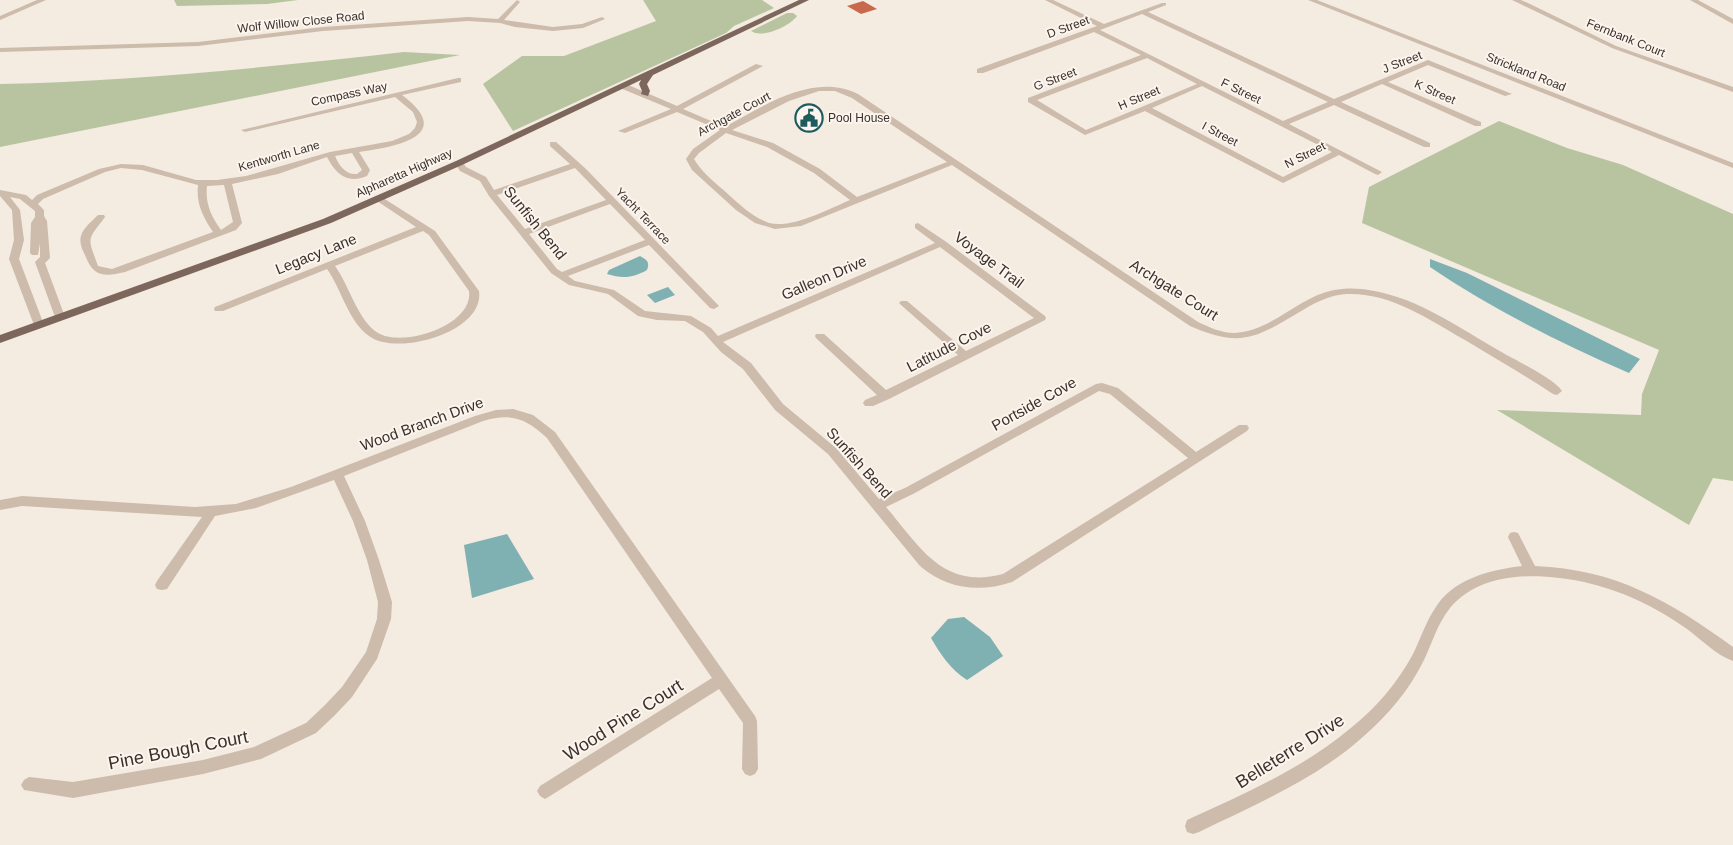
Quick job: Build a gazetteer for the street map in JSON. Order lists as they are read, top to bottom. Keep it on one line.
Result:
{"streets":{"main road":["Alpharetta Highway"],"street":["Wolf Willow Close Road","D Street","Fernbank Court","J Street","Strickland Road","G Street","F Street","K Street","Compass Way","H Street","Archgate Court","I Street","N Street","Kentworth Lane","Yacht Terrace","Sunfish Bend","Legacy Lane","Voyage Trail","Galleon Drive","Latitude Cove","Portside Cove","Wood Branch Drive","Wood Pine Court","Pine Bough Court","Belleterre Drive"]},"crossings":[["D Street","F Street"],["J Street","K Street"],["G Street","F Street"],["G Street","H Street"],["F Street","H Street"],["F Street","N Street"],["Compass Way","Kentworth Lane"],["H Street","I Street"],["I Street","N Street"],["Alpharetta Highway","Sunfish Bend"],["Sunfish Bend","Galleon Drive"],["Sunfish Bend","Portside Cove"],["Voyage Trail","Galleon Drive"],["Voyage Trail","Latitude Cove"],["Wood Branch Drive","Wood Pine Court"],["Wood Branch Drive","Pine Bough Court"]],"places":{"public building":["Pool House"]}}
